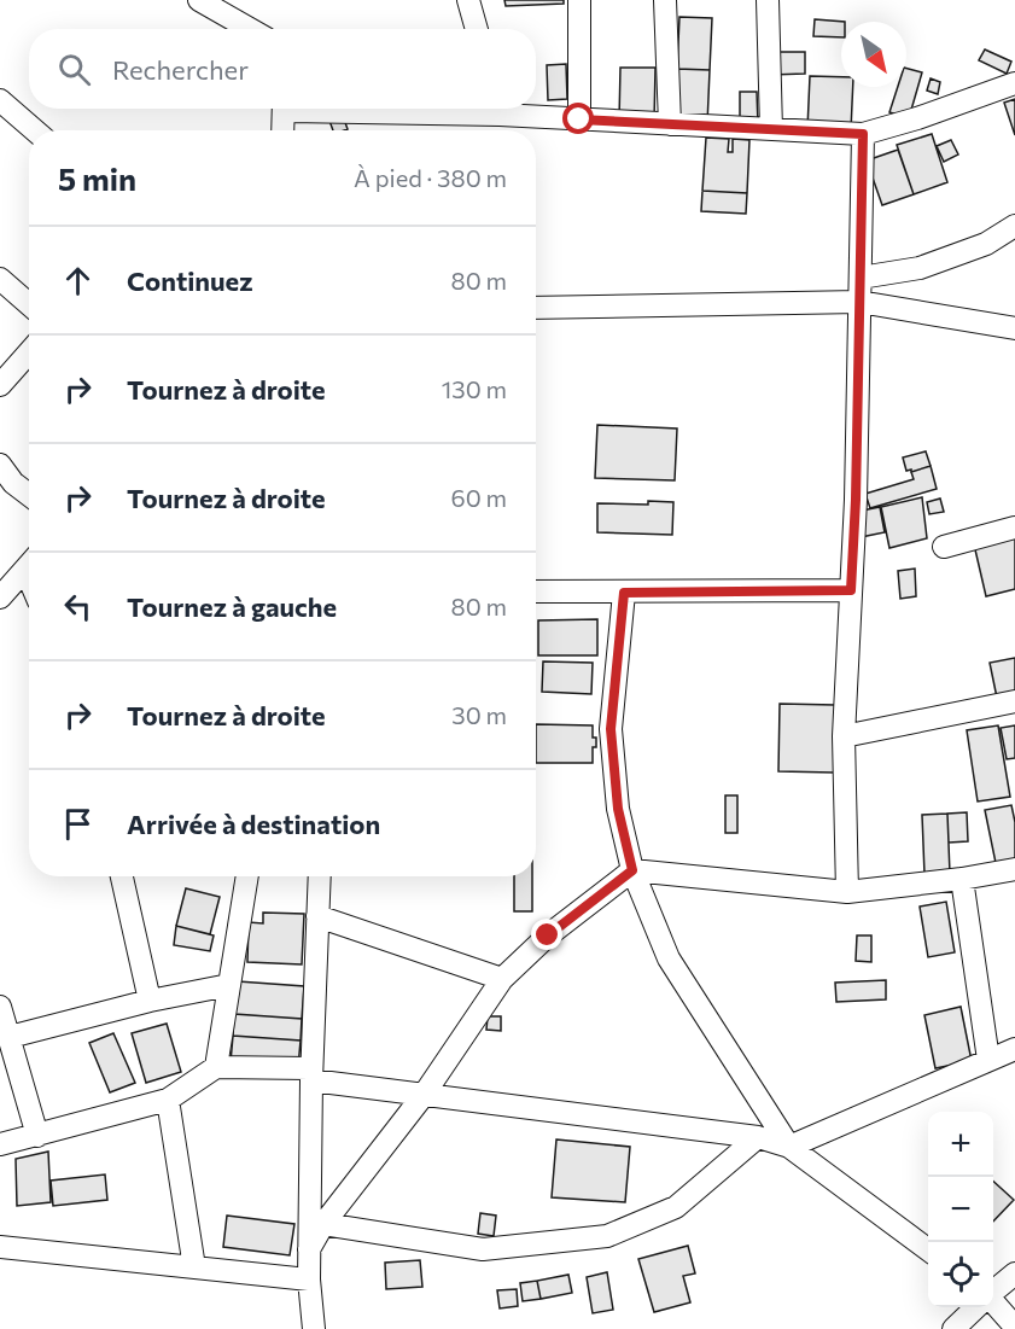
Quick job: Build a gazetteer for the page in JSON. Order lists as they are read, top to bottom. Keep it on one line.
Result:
{"north":"bottom right","page":{"search":"Rechercher","heading":["5 min","À pied · 380 m"],"list":[["Continuez","80 m"],["Tournez à droite","130 m"],["Tournez à droite","60 m"],["Tournez à gauche","80 m"],["Tournez à droite","30 m"],"Arrivée à destination"],"map_buttons":["+","−"]}}
